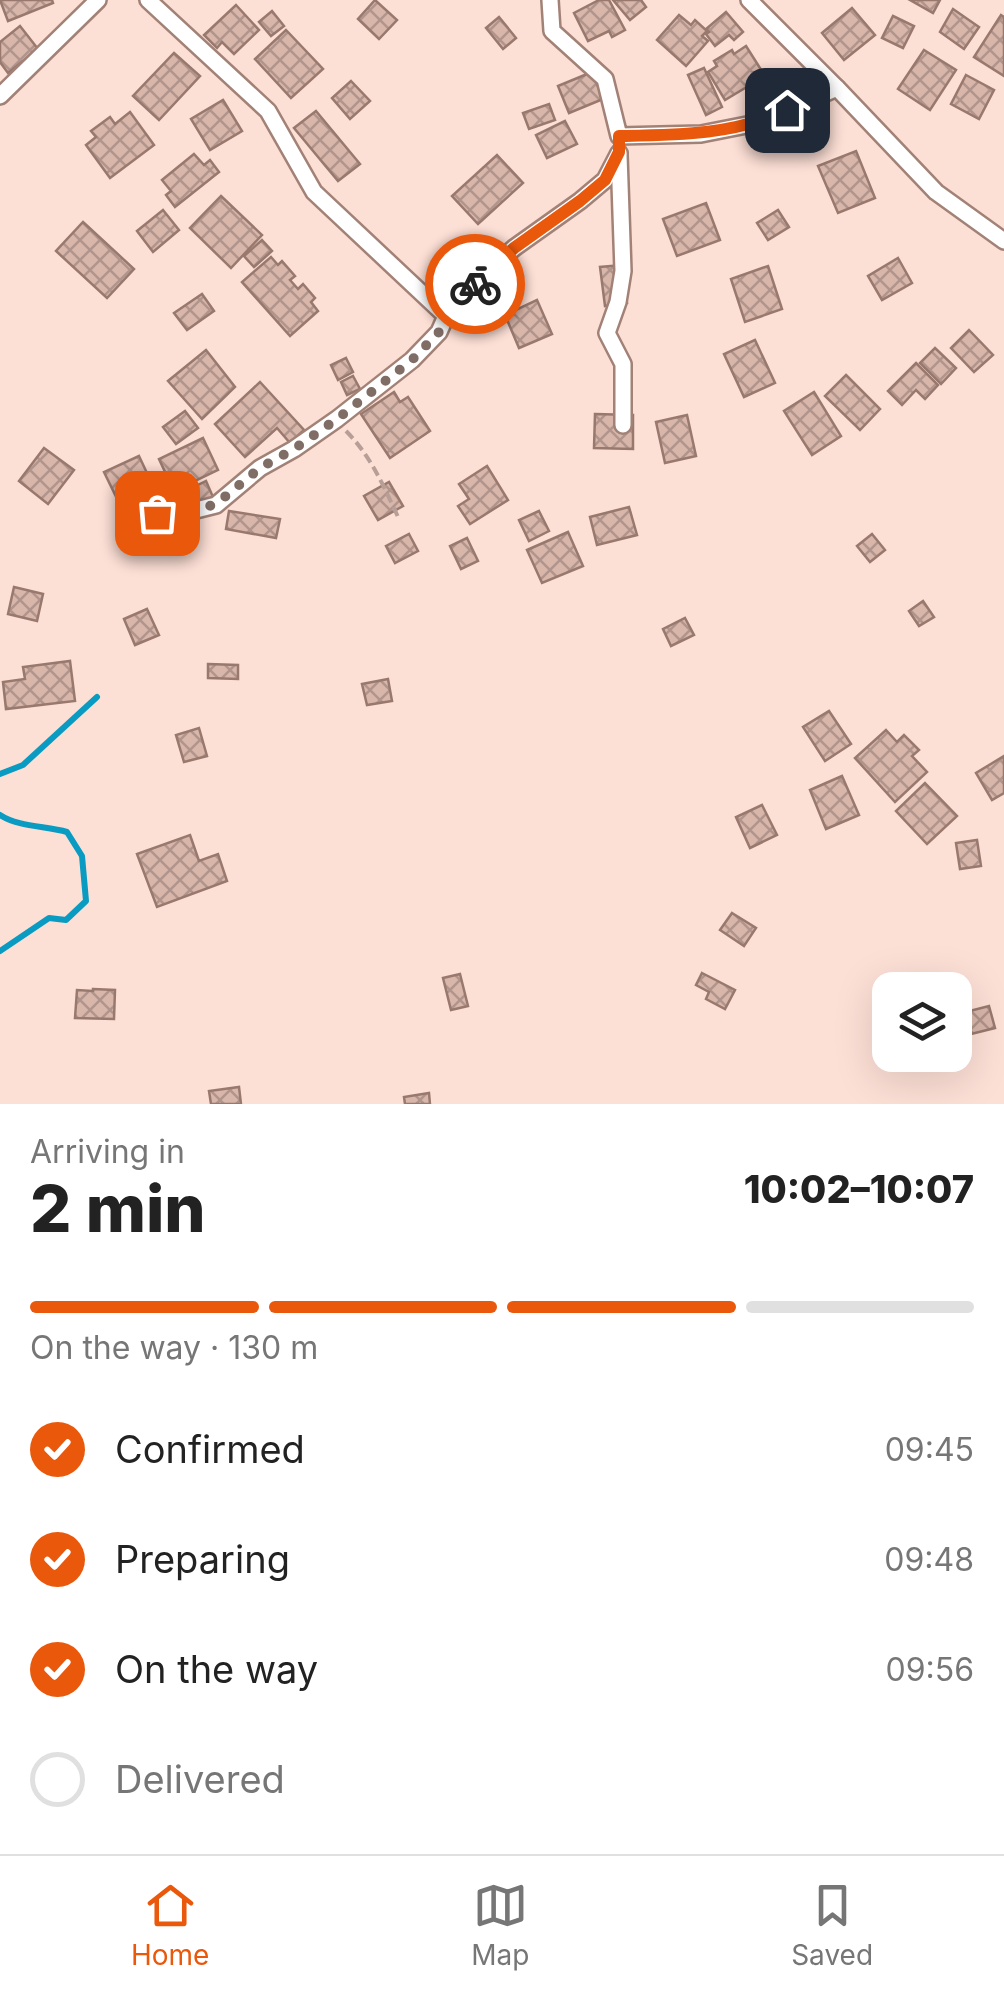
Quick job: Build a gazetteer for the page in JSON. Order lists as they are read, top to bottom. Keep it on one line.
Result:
{"page":{"heading":["2 min","Arriving in","10:02–10:07"],"bar":"On the way · 130 m","list":[["Confirmed","09:45"],["Preparing","09:48"],["On the way","09:56"],"Delivered"],"tabs":["Home","Map","Saved"]}}
